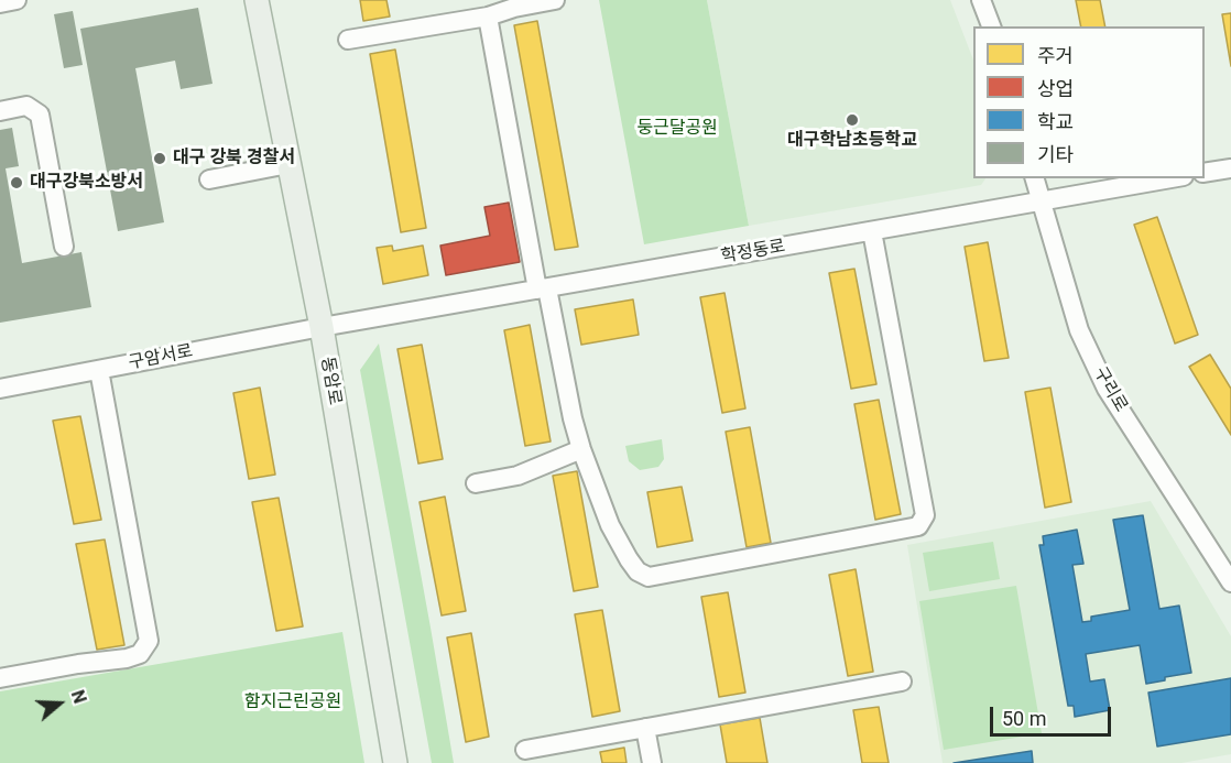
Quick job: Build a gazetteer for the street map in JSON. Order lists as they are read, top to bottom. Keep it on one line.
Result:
{"streets":{"main road":["동암로"],"street":["학정동로","구암서로","구리로"]},"crossings":[["학정동로","구암서로"],["학정동로","동암로"],["학정동로","구리로"],["구암서로","동암로"]],"parks":["둥근달공원","함지근린공원"],"places":["대구학남초등학교","대구 강북 경찰서","대구강북소방서"],"legend":["주거","상업","학교","기타"],"scale_bar":"50 m","north":"right"}
